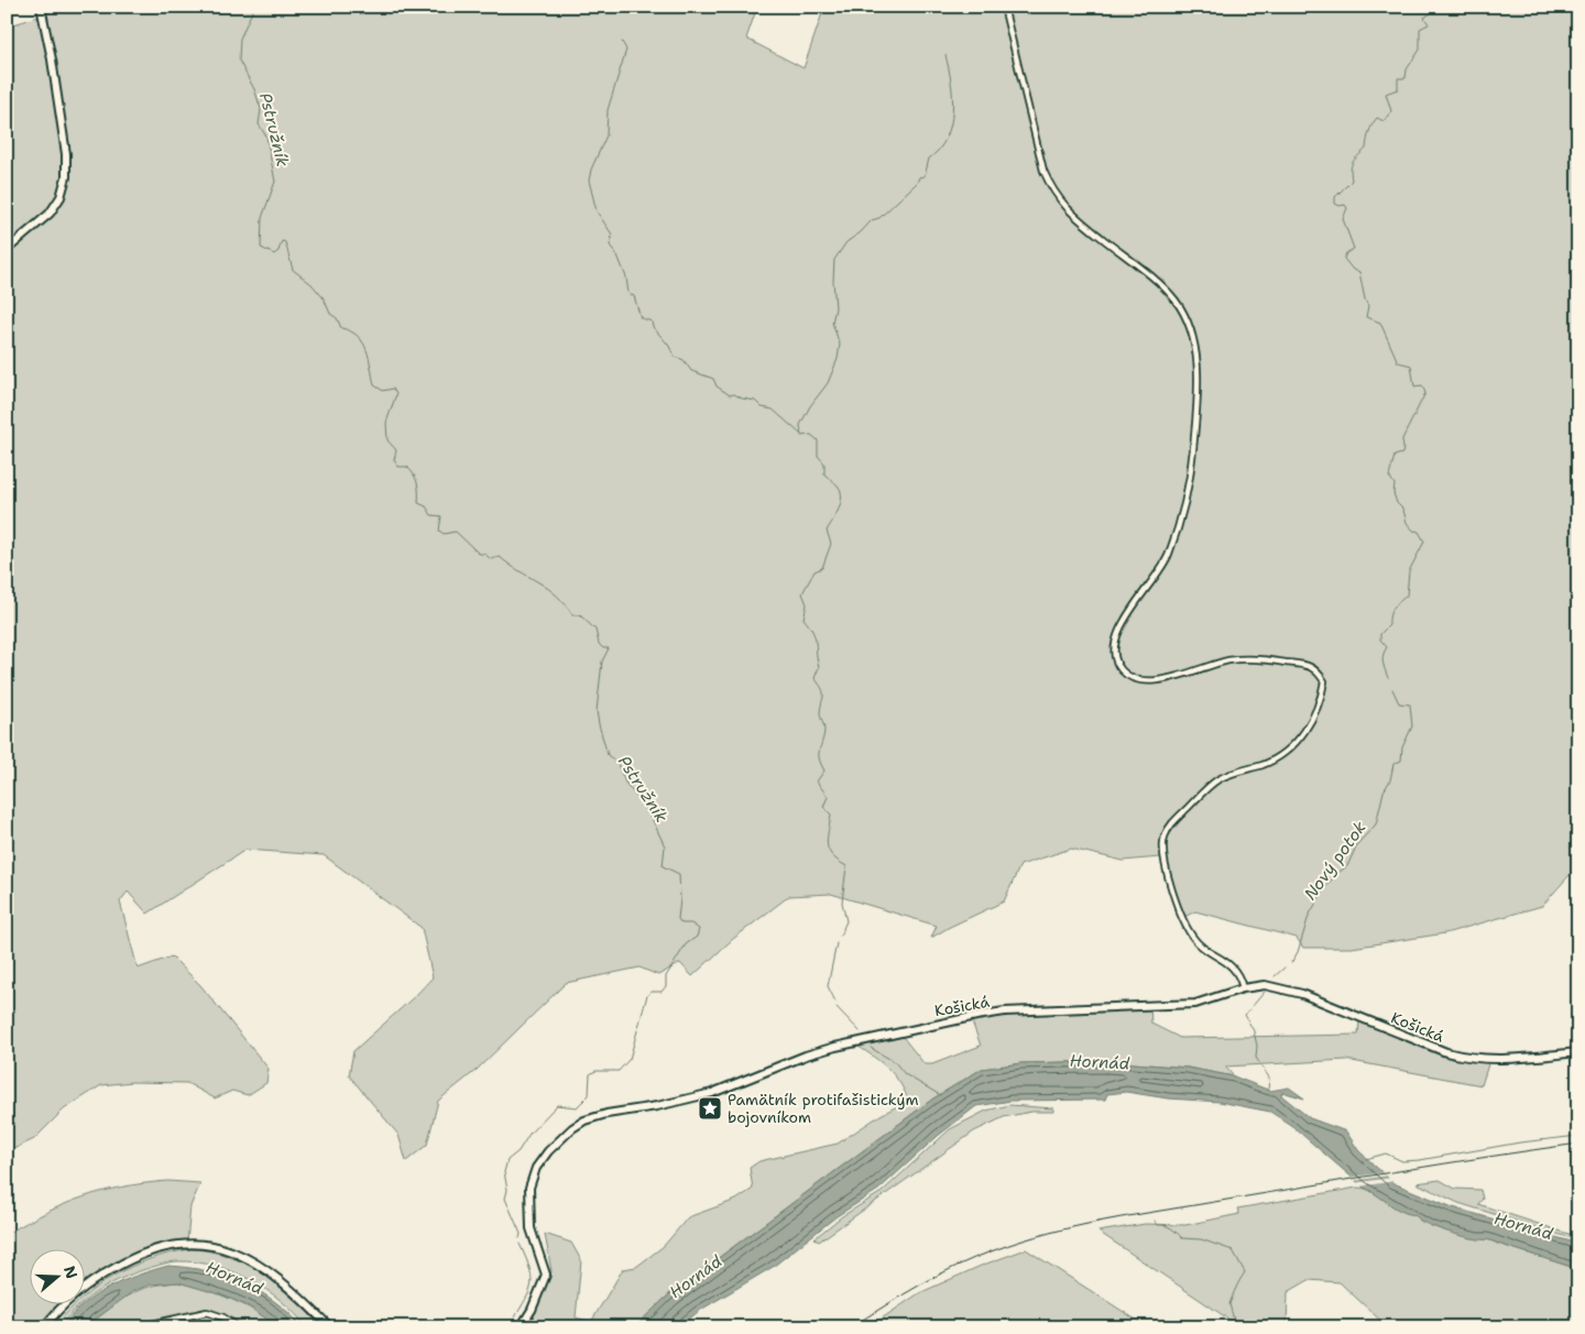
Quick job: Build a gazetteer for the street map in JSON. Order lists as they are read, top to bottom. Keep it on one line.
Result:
{"streets":{"street":["Košická"]},"water":["Pstružník","Nový potok","Hornád"],"places":{"place":["Pamätník protifašistickým bojovníkom"]},"north":"right"}
